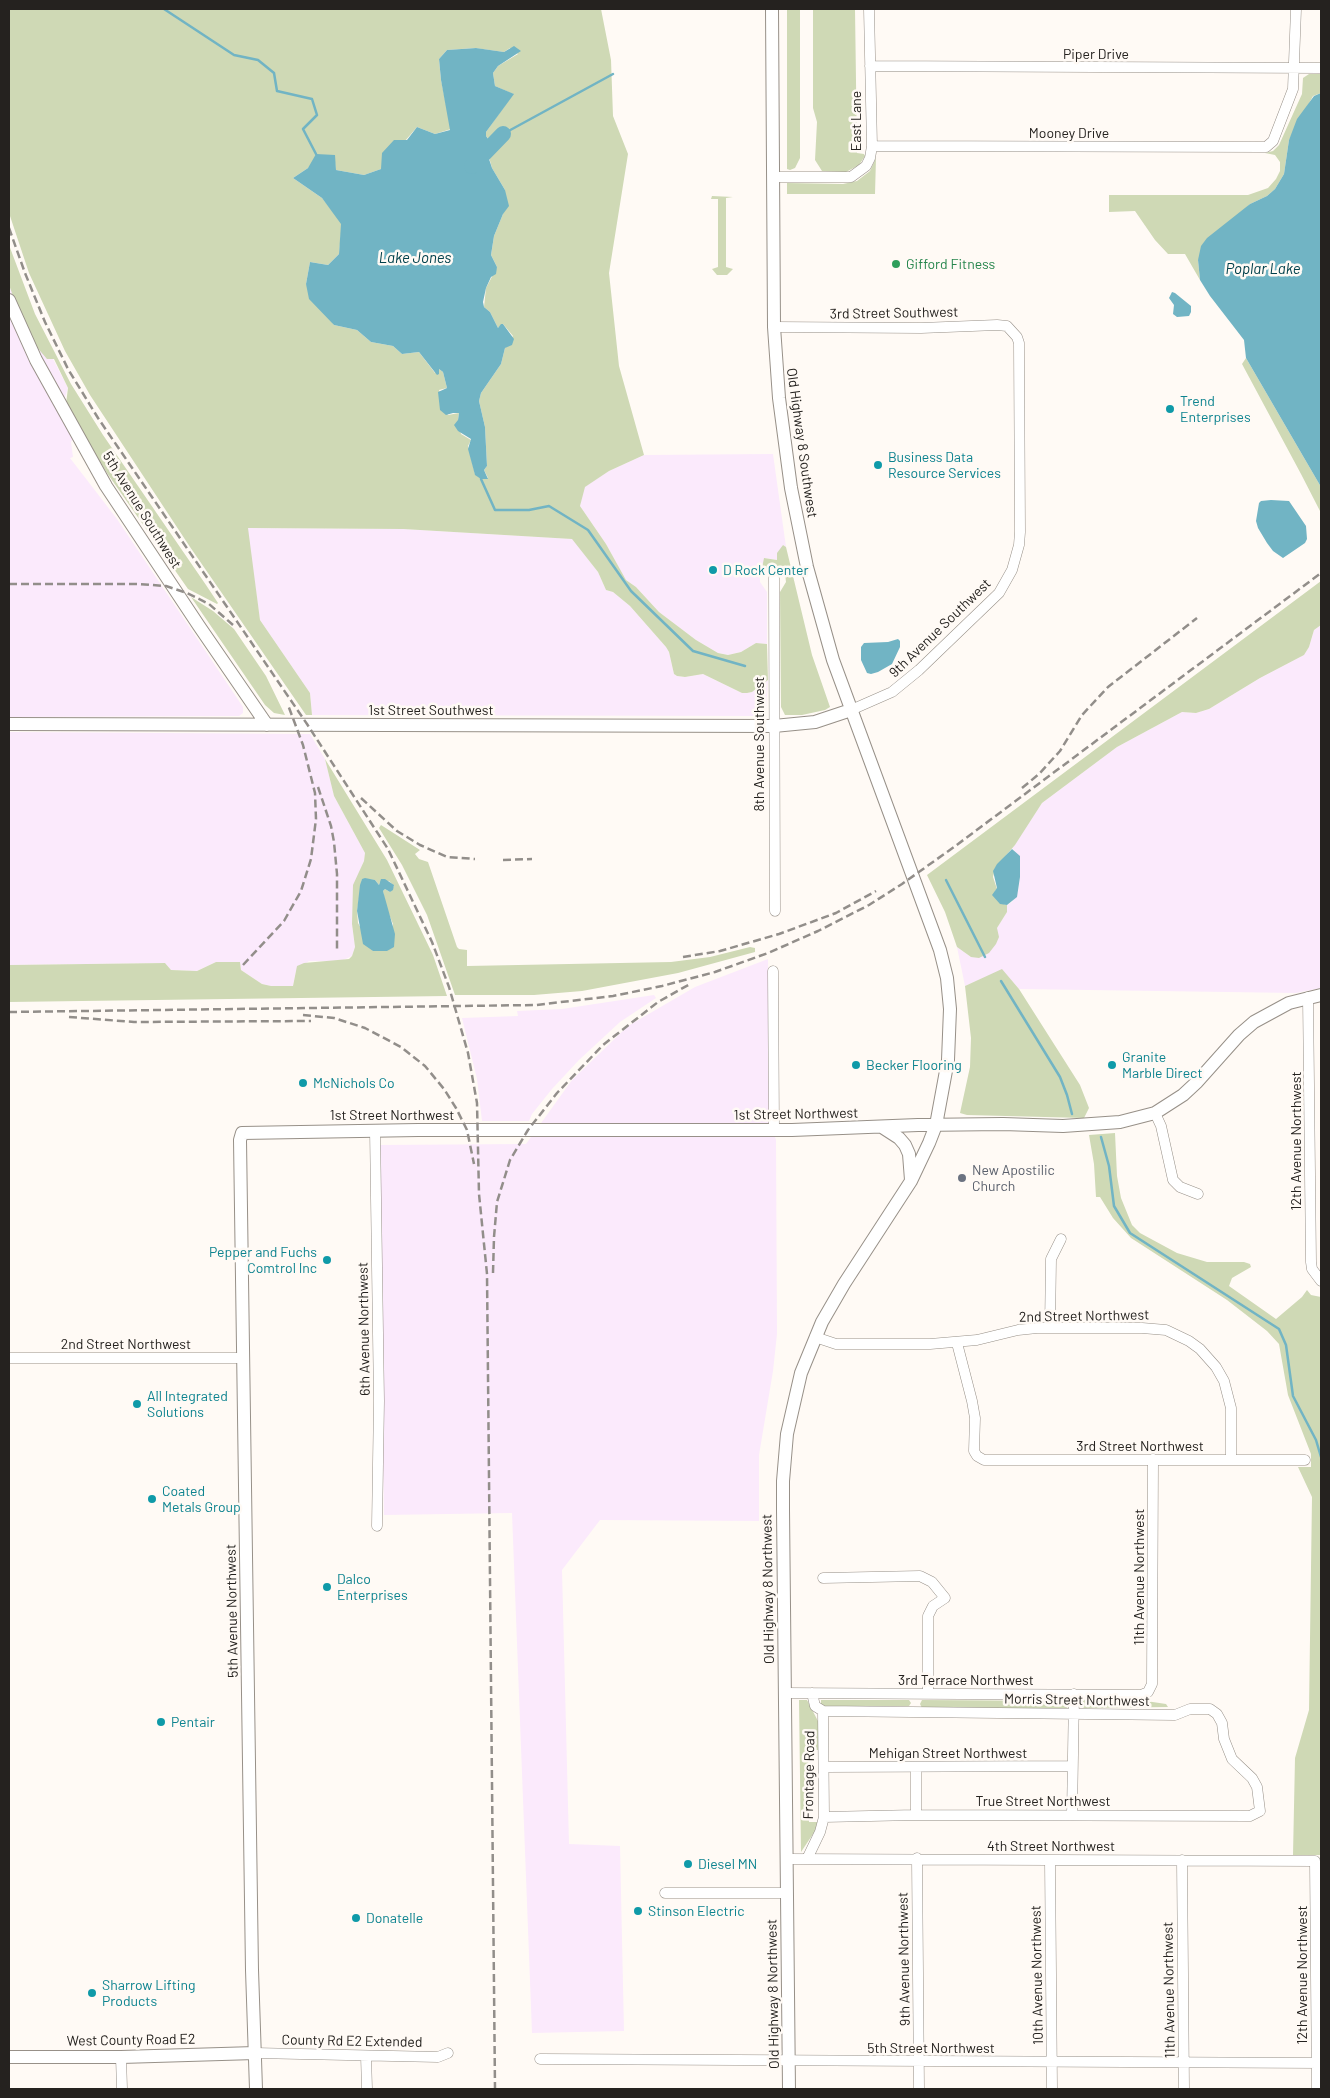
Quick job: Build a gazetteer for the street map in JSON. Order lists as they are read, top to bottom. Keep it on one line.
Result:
{"streets":{"street":["Piper Drive","East Lane","Mooney Drive","3rd Street Southwest","Old Highway 8 Southwest","5th Avenue Southwest","9th Avenue Southwest","1st Street Southwest","8th Avenue Southwest","1st Street Northwest","12th Avenue Northwest","2nd Street Northwest","6th Avenue Northwest","3rd Street Northwest","11th Avenue Northwest","Old Highway 8 Northwest","5th Avenue Northwest","3rd Terrace Northwest","Morris Street Northwest","Mehigan Street Northwest","Frontage Road","True Street Northwest","4th Street Northwest","9th Avenue Northwest","10th Avenue Northwest","West County Road E2","County Rd E2 Extended","5th Street Northwest"]},"crossings":[["Piper Drive","East Lane"],["Piper Drive","Mooney Drive"],["East Lane","Mooney Drive"],["East Lane","Old Highway 8 Southwest"],["3rd Street Southwest","Old Highway 8 Southwest"],["3rd Street Southwest","9th Avenue Southwest"],["Old Highway 8 Southwest","9th Avenue Southwest"],["Old Highway 8 Southwest","1st Street Southwest"],["Old Highway 8 Southwest","1st Street Northwest"],["Old Highway 8 Southwest","Old Highway 8 Northwest"],["5th Avenue Southwest","1st Street Southwest"],["9th Avenue Southwest","1st Street Southwest"],["1st Street Southwest","8th Avenue Southwest"],["1st Street Northwest","12th Avenue Northwest"],["1st Street Northwest","6th Avenue Northwest"],["1st Street Northwest","Old Highway 8 Northwest"],["1st Street Northwest","5th Avenue Northwest"],["12th Avenue Northwest","4th Street Northwest"],["12th Avenue Northwest","5th Street Northwest"],["2nd Street Northwest","3rd Street Northwest"],["2nd Street Northwest","Old Highway 8 Northwest"],["2nd Street Northwest","5th Avenue Northwest"],["3rd Street Northwest","11th Avenue Northwest"],["11th Avenue Northwest","3rd Terrace Northwest"],["11th Avenue Northwest","4th Street Northwest"],["11th Avenue Northwest","5th Street Northwest"],["Old Highway 8 Northwest","3rd Terrace Northwest"],["Old Highway 8 Northwest","4th Street Northwest"],["Old Highway 8 Northwest","5th Street Northwest"],["5th Avenue Northwest","West County Road E2"],["5th Avenue Northwest","County Rd E2 Extended"],["3rd Terrace Northwest","Frontage Road"],["Morris Street Northwest","Frontage Road"],["Morris Street Northwest","True Street Northwest"],["Mehigan Street Northwest","Frontage Road"],["Frontage Road","True Street Northwest"],["Frontage Road","4th Street Northwest"],["4th Street Northwest","9th Avenue Northwest"],["4th Street Northwest","10th Avenue Northwest"],["9th Avenue Northwest","5th Street Northwest"],["10th Avenue Northwest","5th Street Northwest"],["West County Road E2","County Rd E2 Extended"]],"water":["Lake Jones","Poplar Lake"],"places":["Gifford Fitness","Trend Enterprises","Business Data Resource Services","D Rock Center","Becker Flooring","Granite Marble Direct","McNichols Co","New Apostilic Church","Pepper and Fuchs Comtrol Inc","All Integrated Solutions","Coated Metals Group","Dalco Enterprises","Pentair","Diesel MN","Stinson Electric","Donatelle","Sharrow Lifting Products"]}
